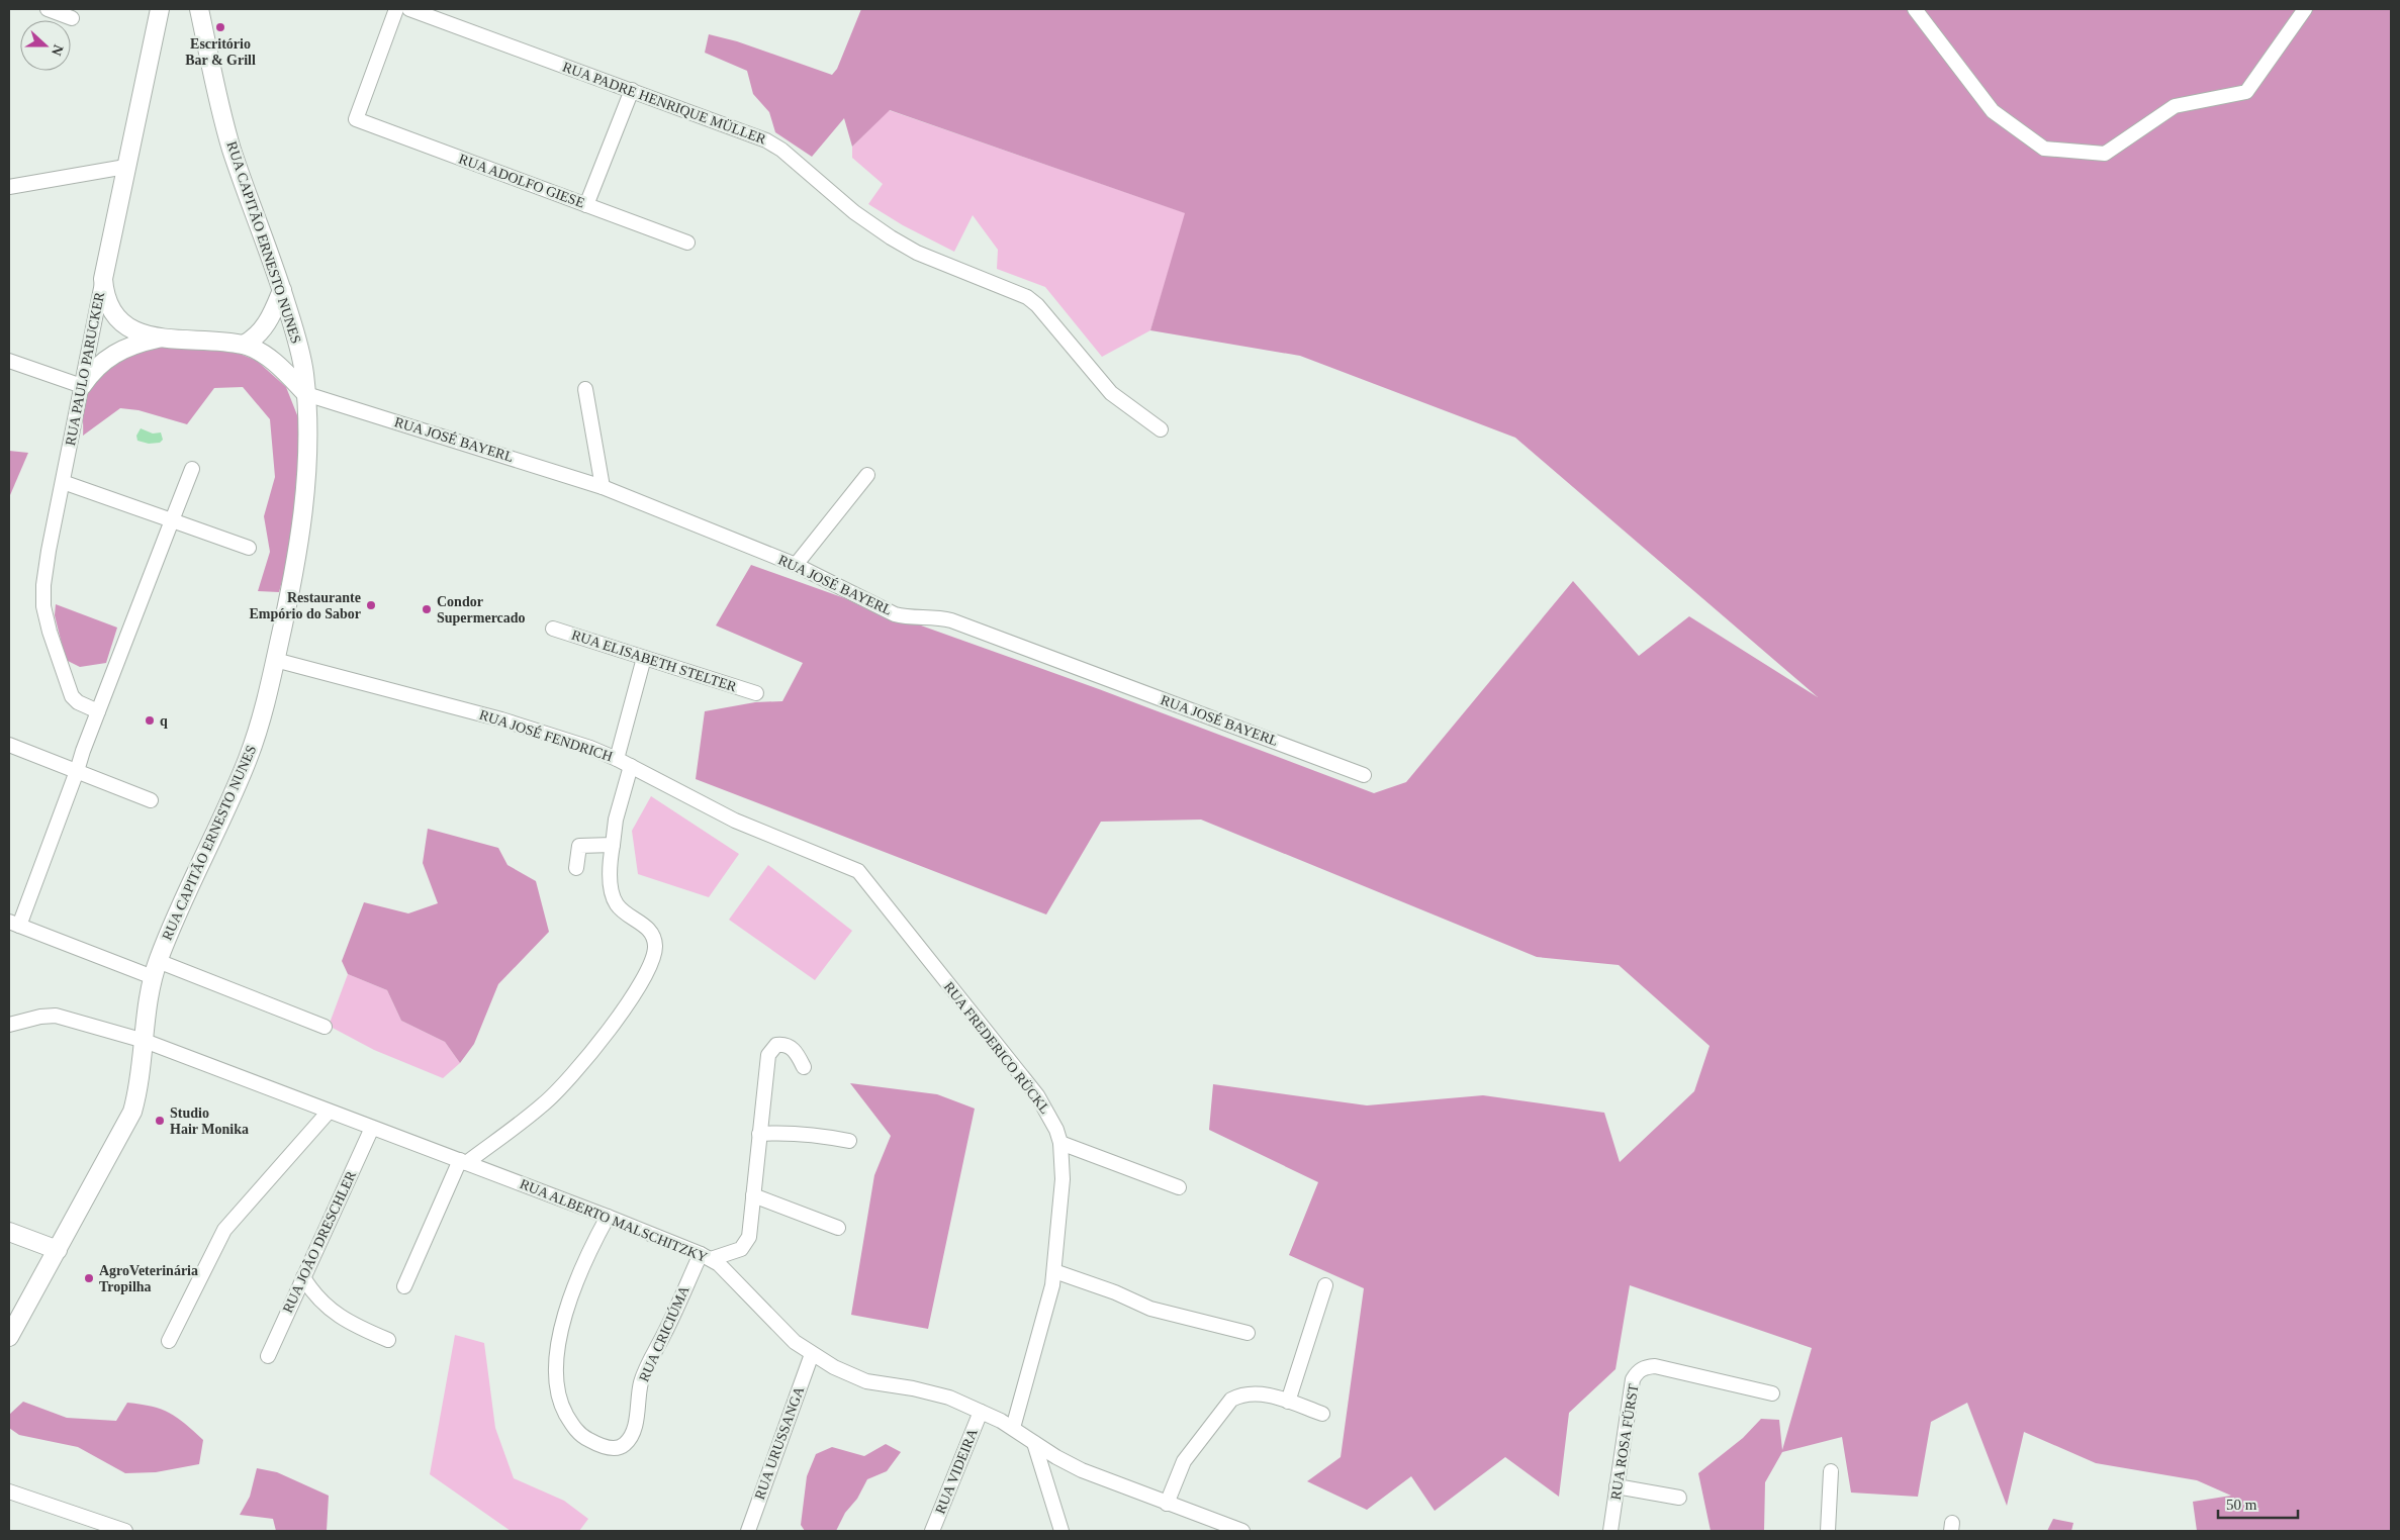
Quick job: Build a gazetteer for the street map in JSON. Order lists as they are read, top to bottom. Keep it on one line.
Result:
{"streets":{"main road":["RUA CAPITÃO ERNESTO NUNES","RUA PAULO PARUCKER"],"street":["RUA PADRE HENRIQUE MÜLLER","RUA ADOLFO GIESE","RUA JOSÉ BAYERL","RUA ELISABETH STELTER","RUA JOSÉ FENDRICH","RUA FREDERICO RÜCKL","RUA ALBERTO MALSCHITZKY","RUA JOÃO DRESCHLER","RUA CRICIÚMA","RUA ROSA FÜRST","RUA URUSSANGA","RUA VIDEIRA"]},"crossings":[["RUA CAPITÃO ERNESTO NUNES","RUA JOSÉ BAYERL"],["RUA CAPITÃO ERNESTO NUNES","RUA JOSÉ FENDRICH"],["RUA CAPITÃO ERNESTO NUNES","RUA ALBERTO MALSCHITZKY"],["RUA JOSÉ FENDRICH","RUA FREDERICO RÜCKL"],["RUA FREDERICO RÜCKL","RUA ALBERTO MALSCHITZKY"],["RUA ALBERTO MALSCHITZKY","RUA JOÃO DRESCHLER"],["RUA ALBERTO MALSCHITZKY","RUA CRICIÚMA"],["RUA ALBERTO MALSCHITZKY","RUA URUSSANGA"],["RUA ALBERTO MALSCHITZKY","RUA VIDEIRA"]],"places":["Escritório Bar & Grill","Restaurante Empório do Sabor","Condor Supermercado","q","Studio Hair Monika","AgroVeterinária Tropilha"],"scale_bar":"50 m","north":"right"}
